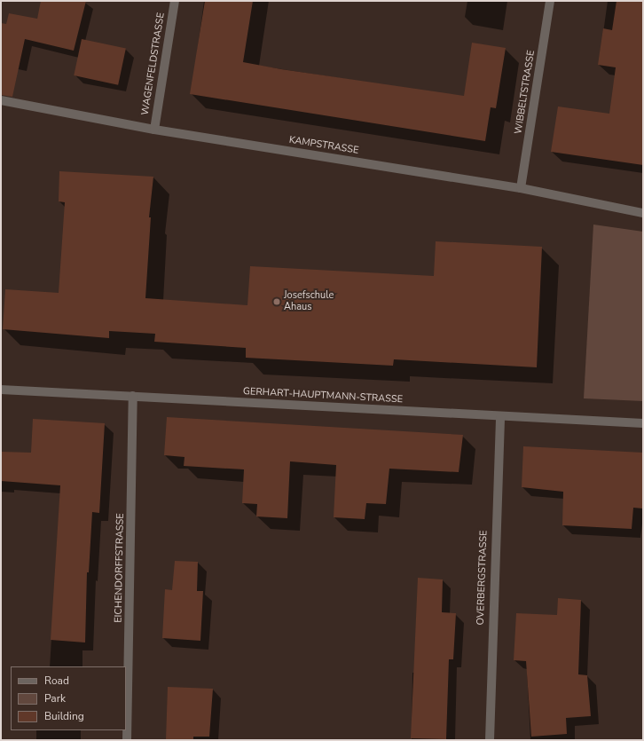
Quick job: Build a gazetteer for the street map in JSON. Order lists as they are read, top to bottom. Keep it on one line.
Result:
{"streets":{"street":["WAGENFELDSTRASSE","WIBBELTSTRASSE","KAMPSTRASSE","GERHART-HAUPTMANN-STRASSE","EICHENDORFFSTRASSE","OVERBERGSTRASSE"]},"crossings":[["WAGENFELDSTRASSE","KAMPSTRASSE"],["WIBBELTSTRASSE","KAMPSTRASSE"],["GERHART-HAUPTMANN-STRASSE","EICHENDORFFSTRASSE"],["GERHART-HAUPTMANN-STRASSE","OVERBERGSTRASSE"]],"places":["Josefschule Ahaus"],"legend":["Road","Park","Building"]}
